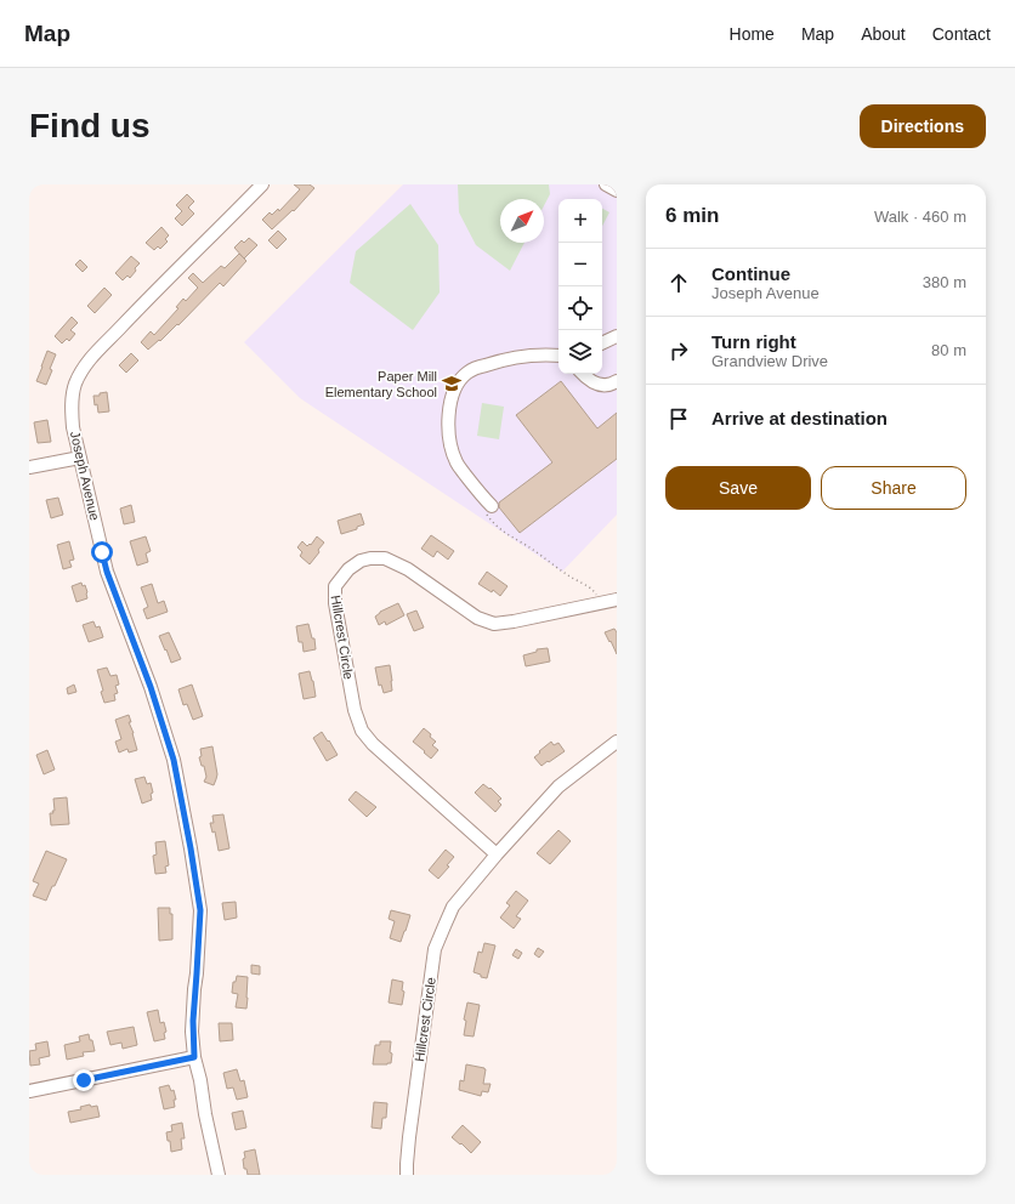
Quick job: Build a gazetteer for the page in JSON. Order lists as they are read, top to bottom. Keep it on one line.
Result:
{"streets":{"street":["Joseph Avenue","Hillcrest Circle"]},"places":{"school or university":["Paper Mill Elementary School"]},"north":"top right","page":{"header":"Map","nav":["Home","Map","About","Contact"],"buttons":["Directions",["Save","Share"]],"title":"Find us","heading":["6 min","Walk · 460 m"],"map_buttons":["+","−"],"list":[["Continue","Joseph Avenue","380 m"],["Turn right","Grandview Drive","80 m"],"Arrive at destination"]}}
